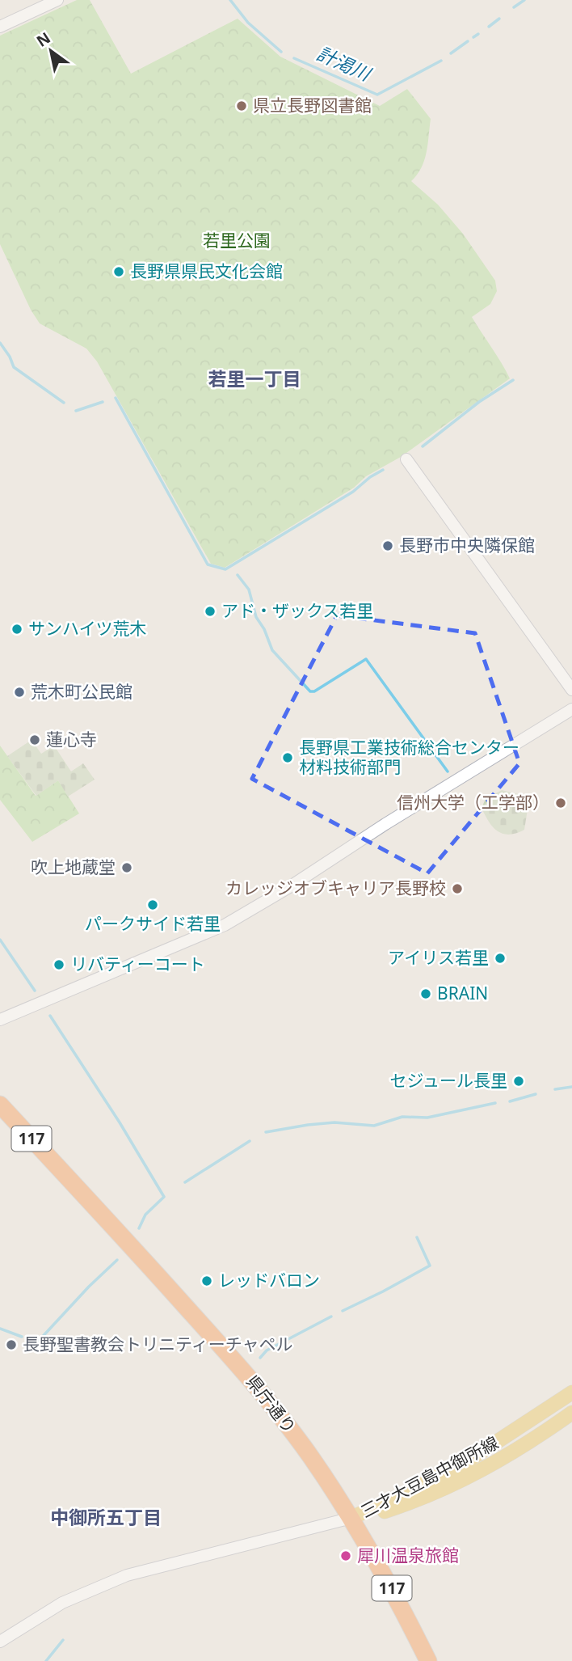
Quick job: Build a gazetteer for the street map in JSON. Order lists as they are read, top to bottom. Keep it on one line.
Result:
{"streets":{"highway":["117","県庁通り"],"main road":["三才大豆島中御所線"]},"crossings":[["県庁通り","三才大豆島中御所線"]],"districts":["若里一丁目","中御所五丁目"],"water":["計渇川"],"parks":["若里公園"],"places":["県立長野図書館","長野県県民文化会館","長野市中央隣保館","アド・ザックス若里","サンハイツ荒木","荒木町公民館","蓮心寺","長野県工業技術総合センター 材料技術部門","信州大学（工学部）","吹上地蔵堂","カレッジオブキャリア長野校","パークサイド若里","アイリス若里","リバティーコート","BRAIN","セジュール長里","レッドバロン","長野聖書教会トリニティーチャペル","犀川温泉旅館"],"north":"top left"}
